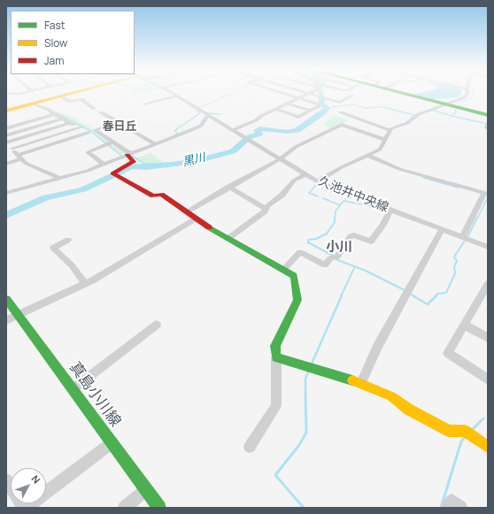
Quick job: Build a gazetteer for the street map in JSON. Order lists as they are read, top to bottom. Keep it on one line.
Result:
{"streets":{"street":["久池井中央線","真島小川線"]},"districts":["春日丘","小川"],"water":["黒川"],"legend":["Fast","Slow","Jam"],"north":"top right"}
